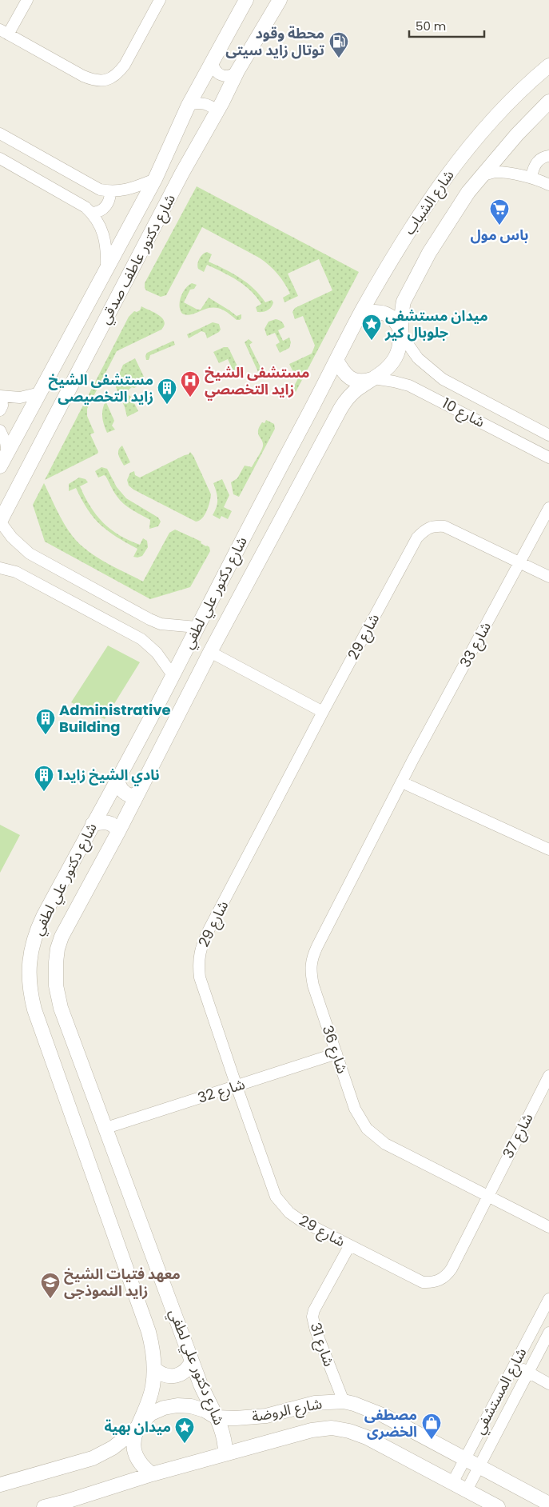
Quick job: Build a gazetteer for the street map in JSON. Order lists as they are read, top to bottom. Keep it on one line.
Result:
{"streets":{"street":["شارع الشباب","شارع دكتور عاطف صدقي","شارع 10","شارع دكتور علي لطفي","شارع 29","شارع 33","شارع 36","شارع 32","شارع 37","شارع 31","شارع المستشفي","شارع الروضة"]},"crossings":[["شارع الشباب","شارع 10"],["شارع الشباب","شارع دكتور علي لطفي"],["شارع 10","شارع دكتور علي لطفي"],["شارع دكتور علي لطفي","شارع 32"],["شارع دكتور علي لطفي","شارع الروضة"],["شارع 29","شارع 33"],["شارع 29","شارع 36"],["شارع 29","شارع 32"],["شارع 29","شارع 37"],["شارع 29","شارع 31"],["شارع 33","شارع 36"],["شارع 36","شارع 32"],["شارع 36","شارع 37"],["شارع 31","شارع الروضة"],["شارع المستشفي","شارع الروضة"]],"places":{"fuel station":["محطة وقود توتال زايد سيتى"],"supermarket":["باس مول"],"place":["ميدان مستشفى جلوبال كير","ميدان بهية"],"hospital":["مستشفى الشيخ زايد التخصصي"],"building":["مستشفى الشيخ زايد التخصيصى","Administrative Building","نادي الشيخ زايد1"],"school or university":["معهد فتيات الشيخ زايد النموذجى"],"shop":["مصطفى الخضرى"]},"scale_bar":"50 m"}
